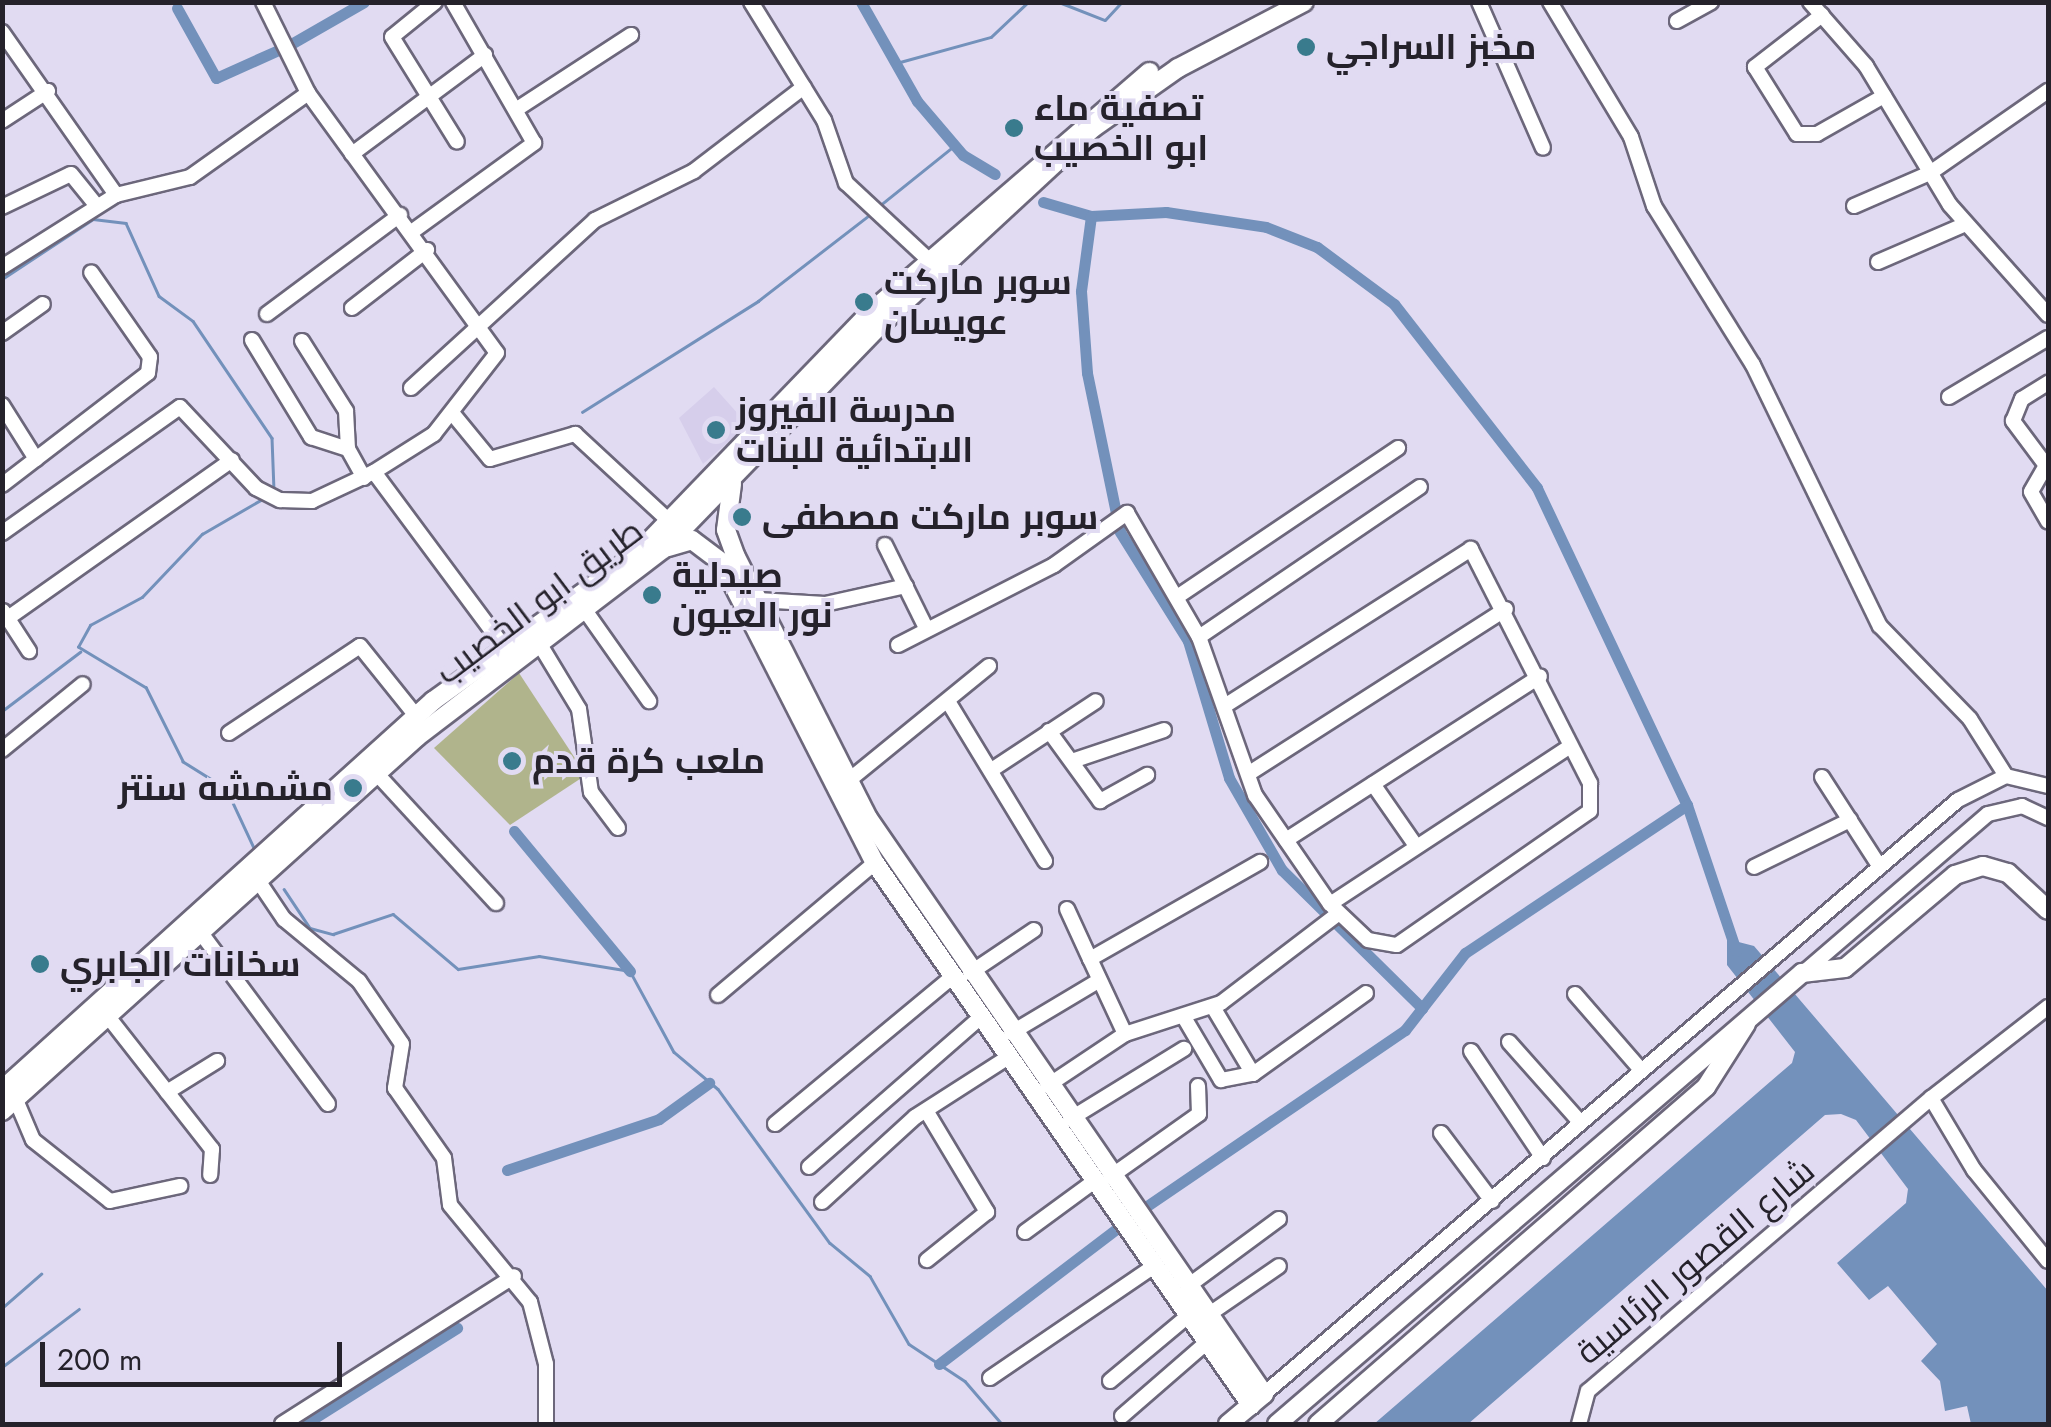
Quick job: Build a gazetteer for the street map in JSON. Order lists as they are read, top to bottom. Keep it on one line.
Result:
{"streets":{"main road":["طريق ابو الخصيب"],"street":["شارع القصور الرئاسية"]},"places":["مخبز السراجي","تصفية ماء ابو الخصيب","سوبر ماركت عويسان","مدرسة الفيروز الابتدائية للبنات","سوبر ماركت مصطفى","صيدلية نور العيون","ملعب كرة قدم","مشمشه سنتر","سخانات الجابري"],"scale_bar":"200 m"}
